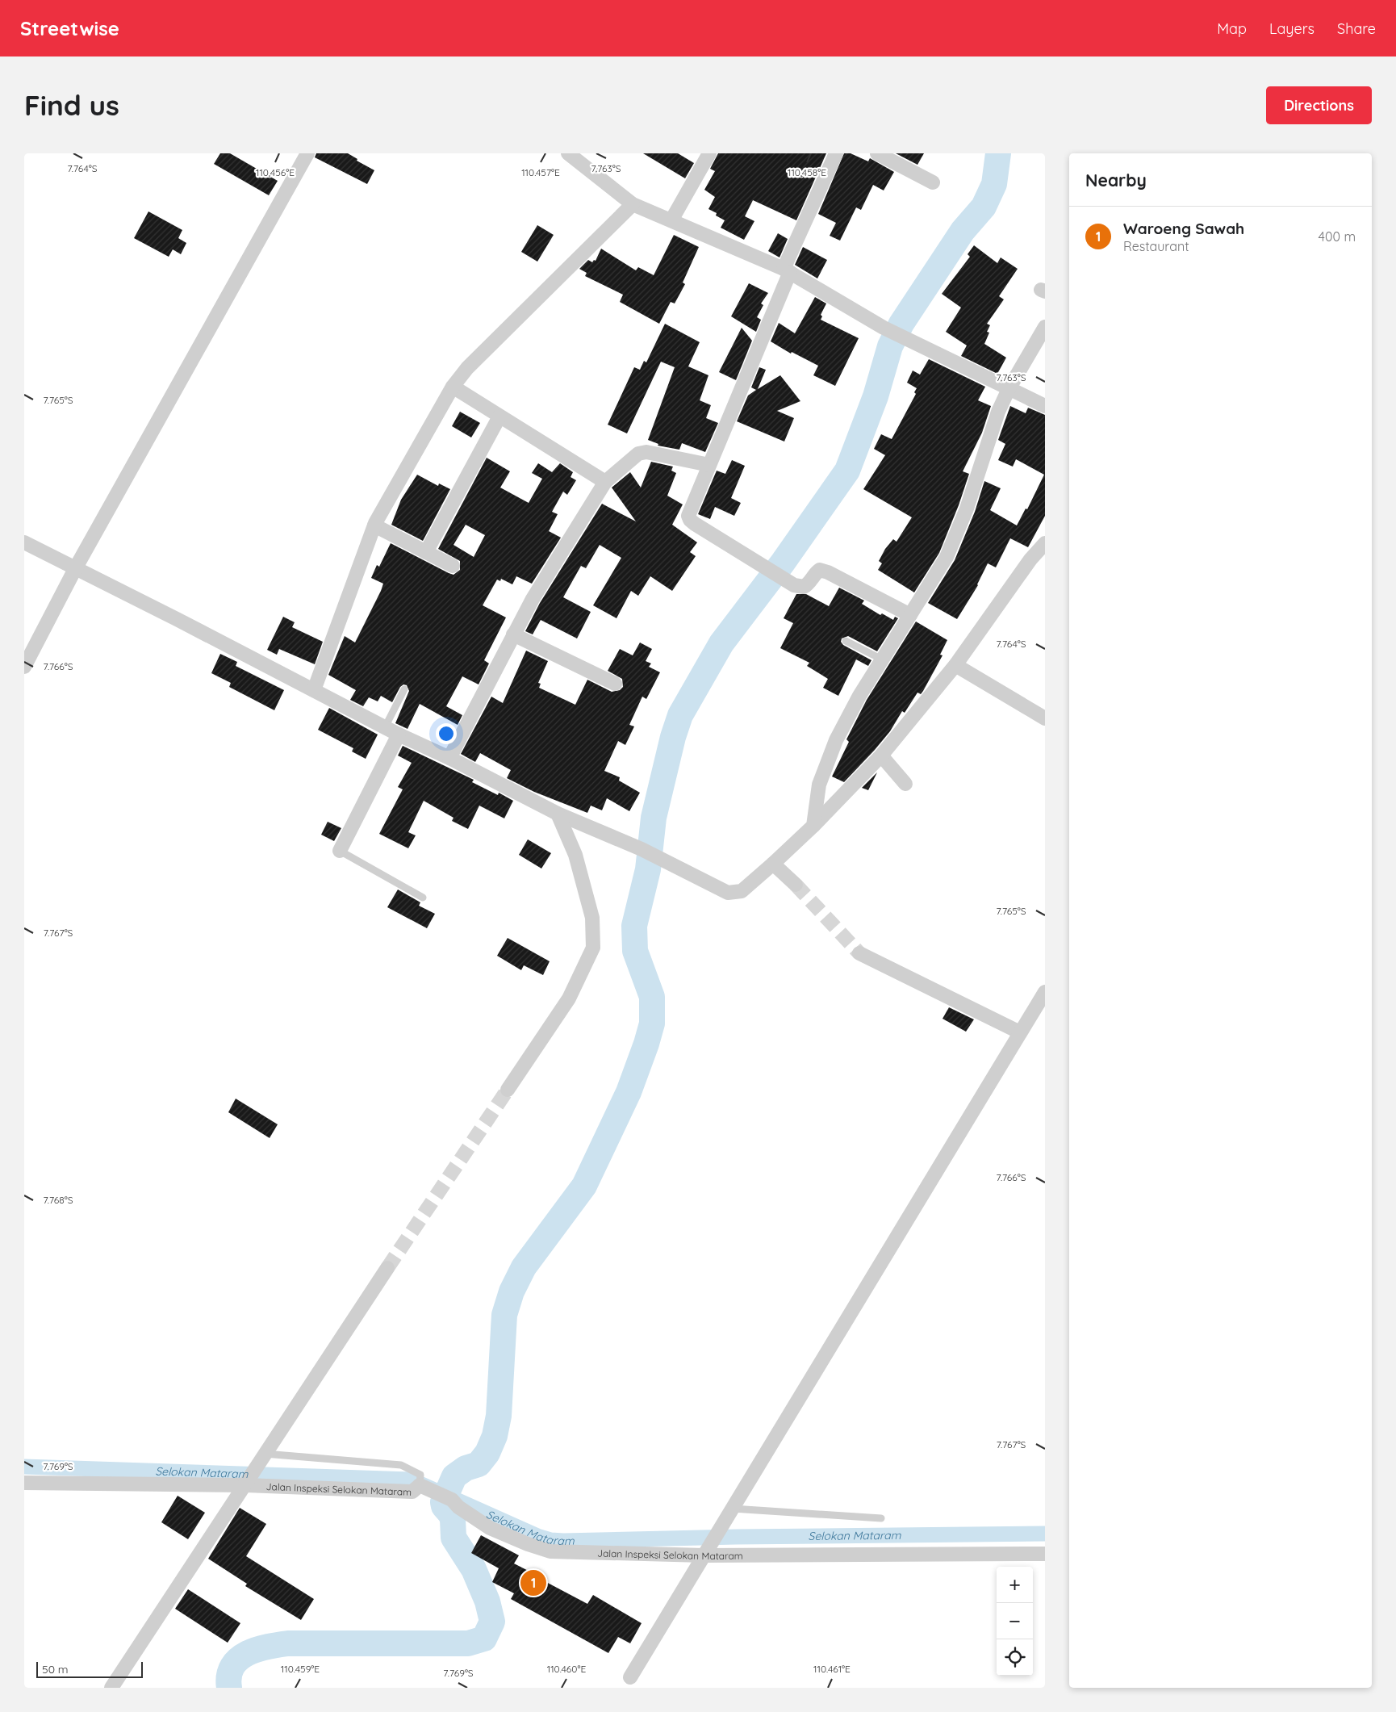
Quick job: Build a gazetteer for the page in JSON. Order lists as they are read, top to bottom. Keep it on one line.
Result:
{"streets":{"street":["Jalan Inspeksi Selokan Mataram"]},"water":["Selokan Mataram"],"scale_bar":"50 m","page":{"header":"Streetwise","nav":["Map","Layers","Share"],"buttons":"Directions","title":"Find us","heading":"Nearby","list":[{"mark":"1","name":"Waroeng Sawah","note":"Restaurant","value":"400 m"}],"map_buttons":["+","−"],"pins":"1","scale":"50 m"},"coordinates":["7.764°S","7.763°S","110.456°E","110.457°E","110.458°E","7.765°S","7.766°S","7.767°S","7.768°S","7.769°S","110.459°E","110.460°E","110.461°E"]}
